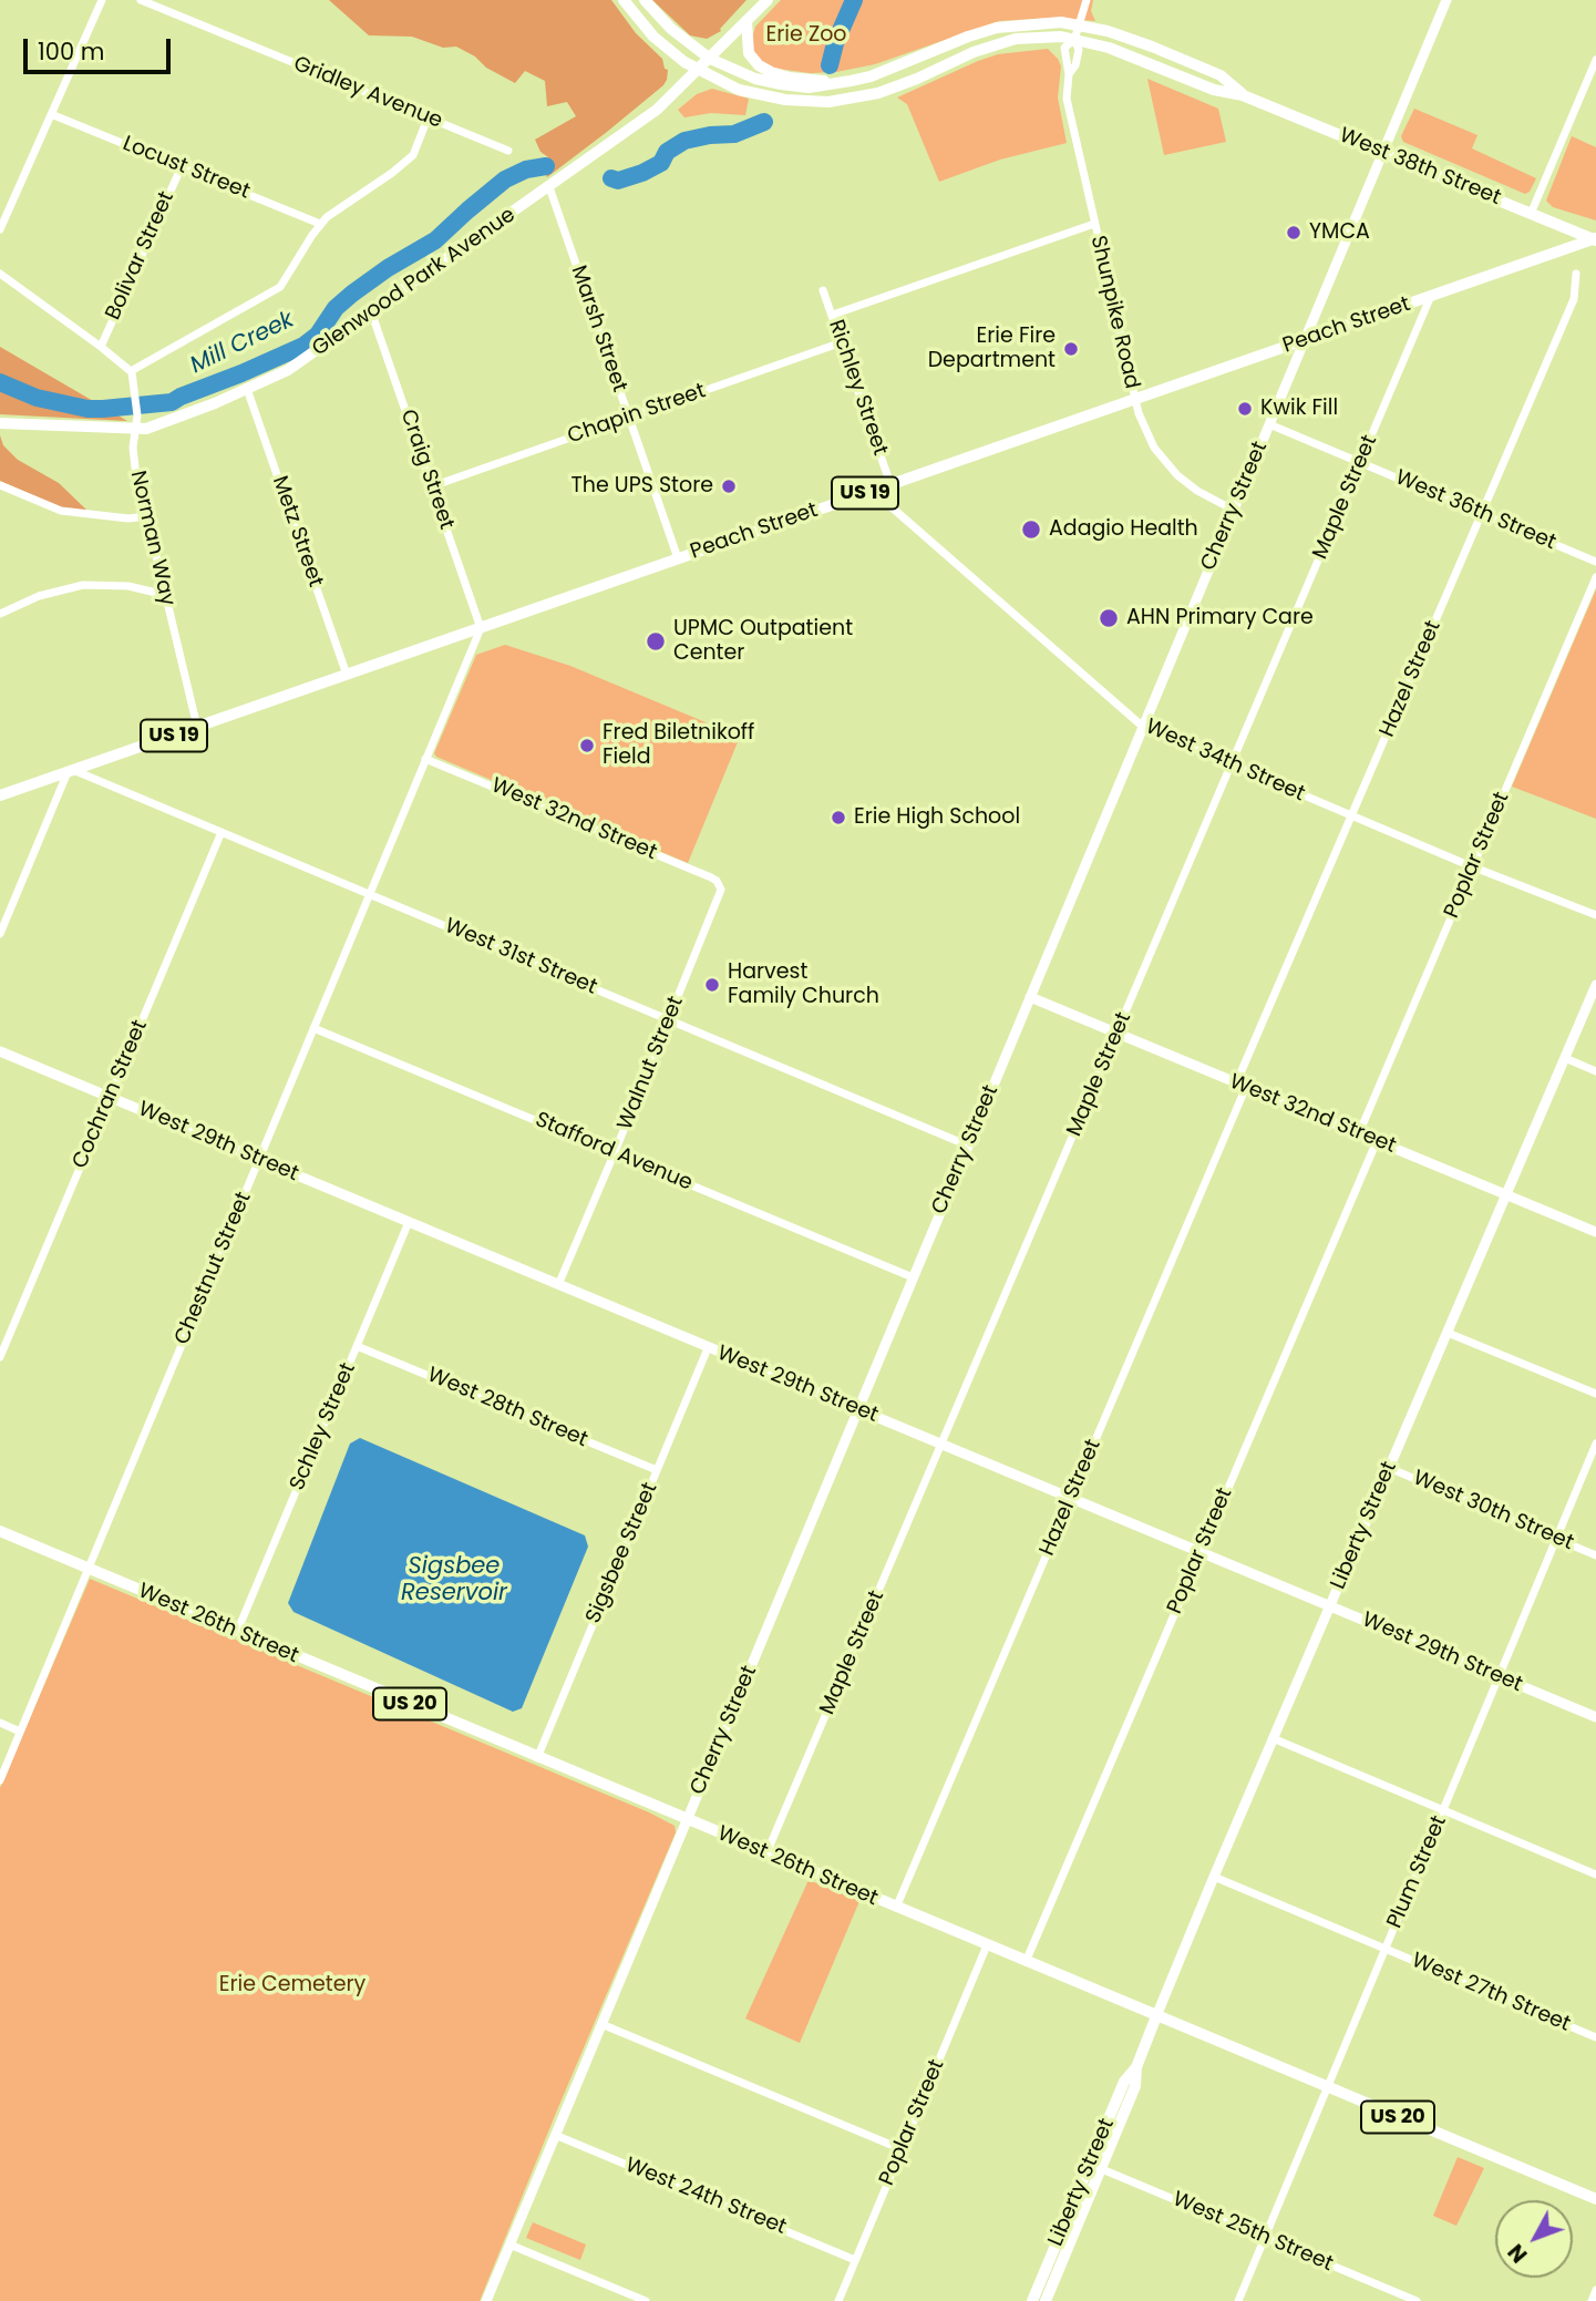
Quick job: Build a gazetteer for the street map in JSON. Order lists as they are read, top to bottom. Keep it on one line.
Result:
{"streets":{"main road":["West 38th Street","Glenwood Park Avenue","Peach Street","US 19","Liberty Street","West 26th Street","US 20"],"street":["Gridley Avenue","Locust Street","Bolivar Street","Shunpike Road","Marsh Street","Richley Street","Chapin Street","Craig Street","Maple Street","Cherry Street","West 36th Street","Metz Street","Norman Way","Hazel Street","West 34th Street","West 32nd Street","Poplar Street","West 31st Street","Walnut Street","Cochran Street","West 29th Street","Stafford Avenue","Chestnut Street","West 28th Street","Schley Street","West 30th Street","Sigsbee Street","Plum Street","West 27th Street","West 24th Street","West 25th Street"]},"crossings":[["West 38th Street","Glenwood Park Avenue"],["West 38th Street","Shunpike Road"],["West 38th Street","Peach Street"],["West 38th Street","Cherry Street"],["Locust Street","Bolivar Street"],["Glenwood Park Avenue","Marsh Street"],["Glenwood Park Avenue","Craig Street"],["Glenwood Park Avenue","Metz Street"],["Glenwood Park Avenue","Norman Way"],["Shunpike Road","Peach Street"],["Shunpike Road","Cherry Street"],["Peach Street","Marsh Street"],["Peach Street","Richley Street"],["Peach Street","Craig Street"],["Peach Street","Maple Street"],["Peach Street","Cherry Street"],["Peach Street","Metz Street"],["Peach Street","Norman Way"],["Peach Street","West 34th Street"],["Peach Street","West 31st Street"],["Peach Street","Chestnut Street"],["Marsh Street","Chapin Street"],["Richley Street","Chapin Street"],["Chapin Street","Craig Street"],["Craig Street","Chestnut Street"],["Maple Street","West 36th Street"],["Maple Street","West 34th Street"],["Maple Street","West 32nd Street"],["Maple Street","West 29th Street"],["Maple Street","West 26th Street"],["Cherry Street","West 36th Street"],["Cherry Street","West 34th Street"],["Cherry Street","West 32nd Street"],["Cherry Street","West 31st Street"],["Cherry Street","West 29th Street"],["Cherry Street","Stafford Avenue"],["Cherry Street","West 26th Street"],["Cherry Street","West 24th Street"],["West 36th Street","Hazel Street"],["Hazel Street","West 34th Street"],["Hazel Street","West 32nd Street"],["Hazel Street","West 29th Street"],["Hazel Street","West 26th Street"],["West 34th Street","Poplar Street"],["West 32nd Street","Poplar Street"],["West 32nd Street","Walnut Street"],["West 32nd Street","Chestnut Street"],["West 32nd Street","Liberty Street"],["Poplar Street","West 29th Street"],["Poplar Street","West 26th Street"],["Poplar Street","West 24th Street"],["West 31st Street","Walnut Street"],["West 31st Street","Cochran Street"],["West 31st Street","Chestnut Street"],["Walnut Street","West 29th Street"],["Walnut Street","Stafford Avenue"],["Cochran Street","West 29th Street"],["West 29th Street","Chestnut Street"],["West 29th Street","Schley Street"],["West 29th Street","Liberty Street"],["West 29th Street","Sigsbee Street"],["West 29th Street","Plum Street"],["Stafford Avenue","Chestnut Street"],["Chestnut Street","West 26th Street"],["West 28th Street","Schley Street"],["West 28th Street","Sigsbee Street"],["Schley Street","West 26th Street"],["West 30th Street","Liberty Street"],["West 30th Street","Plum Street"],["Liberty Street","West 26th Street"],["Liberty Street","West 27th Street"],["Liberty Street","West 25th Street"],["Sigsbee Street","West 26th Street"],["West 26th Street","Plum Street"],["Plum Street","West 27th Street"],["Plum Street","West 25th Street"]],"water":["Mill Creek","Sigsbee Reservoir"],"parks":["Erie Zoo","Erie Cemetery"],"places":["YMCA","Erie Fire Department","Kwik Fill","The UPS Store","Adagio Health","AHN Primary Care","UPMC Outpatient Center","Fred Biletnikoff Field","Erie High School","Harvest Family Church"],"scale_bar":"100 m","north":"bottom left"}
